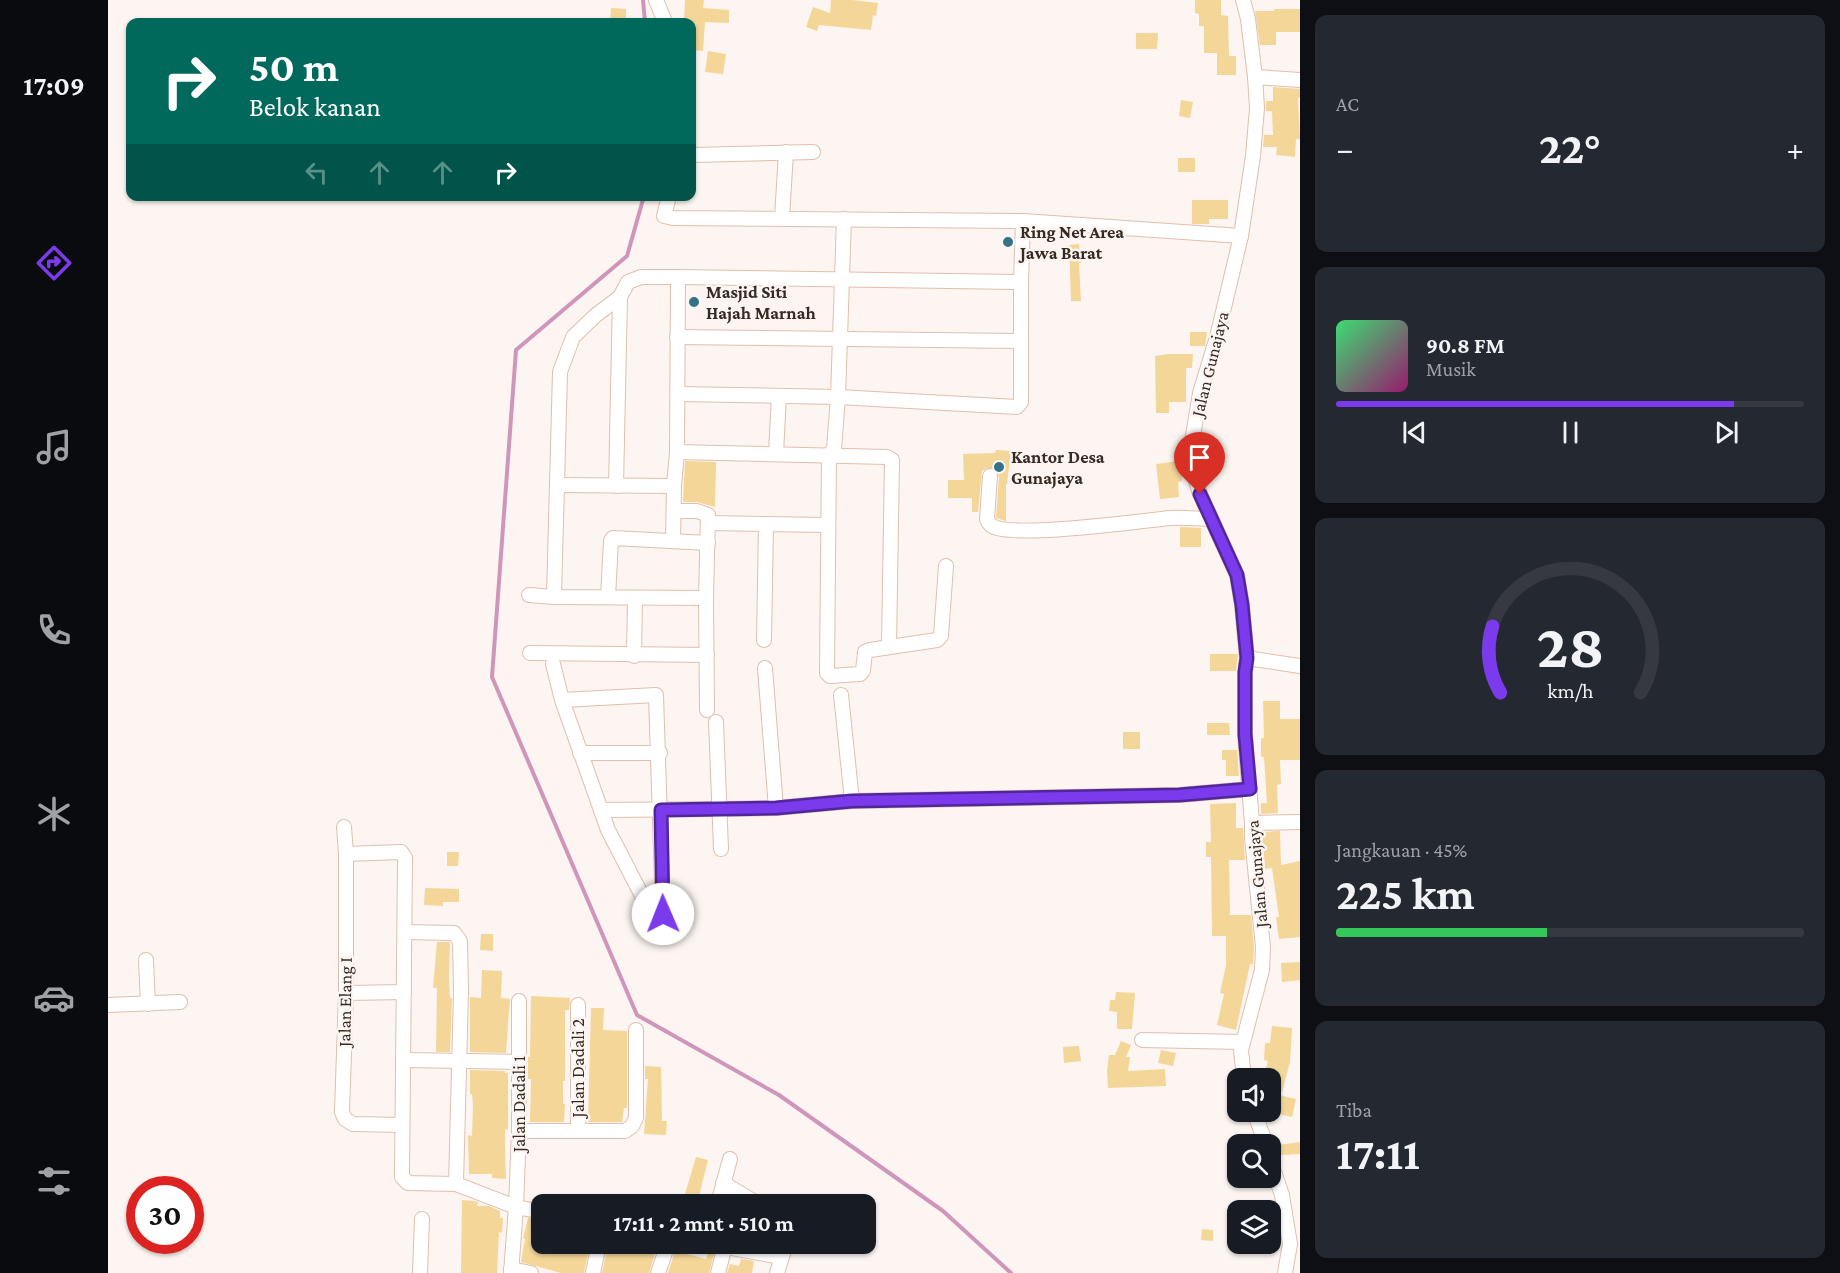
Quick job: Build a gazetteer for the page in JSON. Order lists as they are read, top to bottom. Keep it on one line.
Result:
{"streets":{"street":["Jalan Gunajaya","Jalan Elang I","Jalan Dadali 2","Jalan Dadali 1"]},"places":["Ring Net Area Jawa Barat","Masjid Siti Hajah Marnah","Kantor Desa Gunajaya"],"page":{"tabs":"17:09","tile":["AC",["Jangkauan · 45%","225 km"],["Tiba","17:11"]],"turn":["50 m","Belok kanan"],"heat":["−","22°","+"],"song":["90.8 FM","Musik"],"limit":"30","trip":"17:11 · 2 mnt · 510 m","gauge":["28","km/h"]}}
